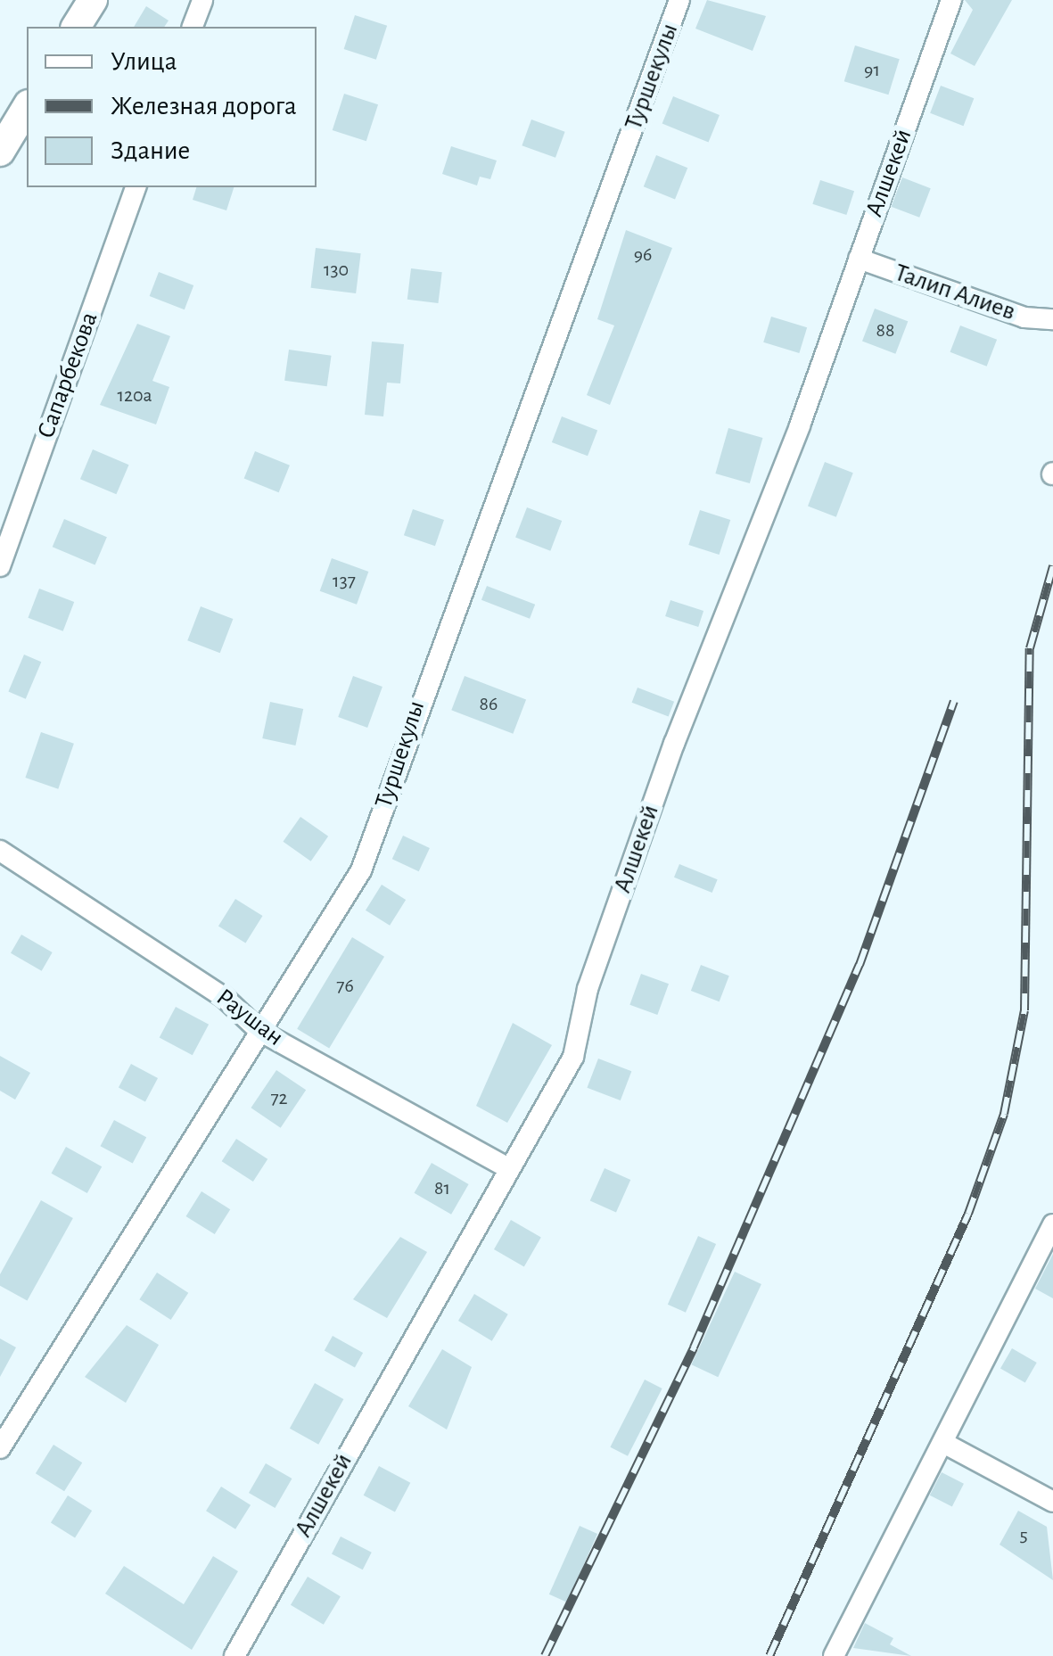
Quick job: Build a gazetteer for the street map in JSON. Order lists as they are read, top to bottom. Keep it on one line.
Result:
{"streets":{"street":["Туршекулы","Алшекей","Талип Алиев","Сапарбекова","Раушан"]},"crossings":[["Туршекулы","Раушан"],["Алшекей","Талип Алиев"],["Алшекей","Раушан"]],"house_numbers":["91","96","130","88","120а","137","86","76","72","81","5"],"legend":["Улица","Железная дорога","Здание"]}
